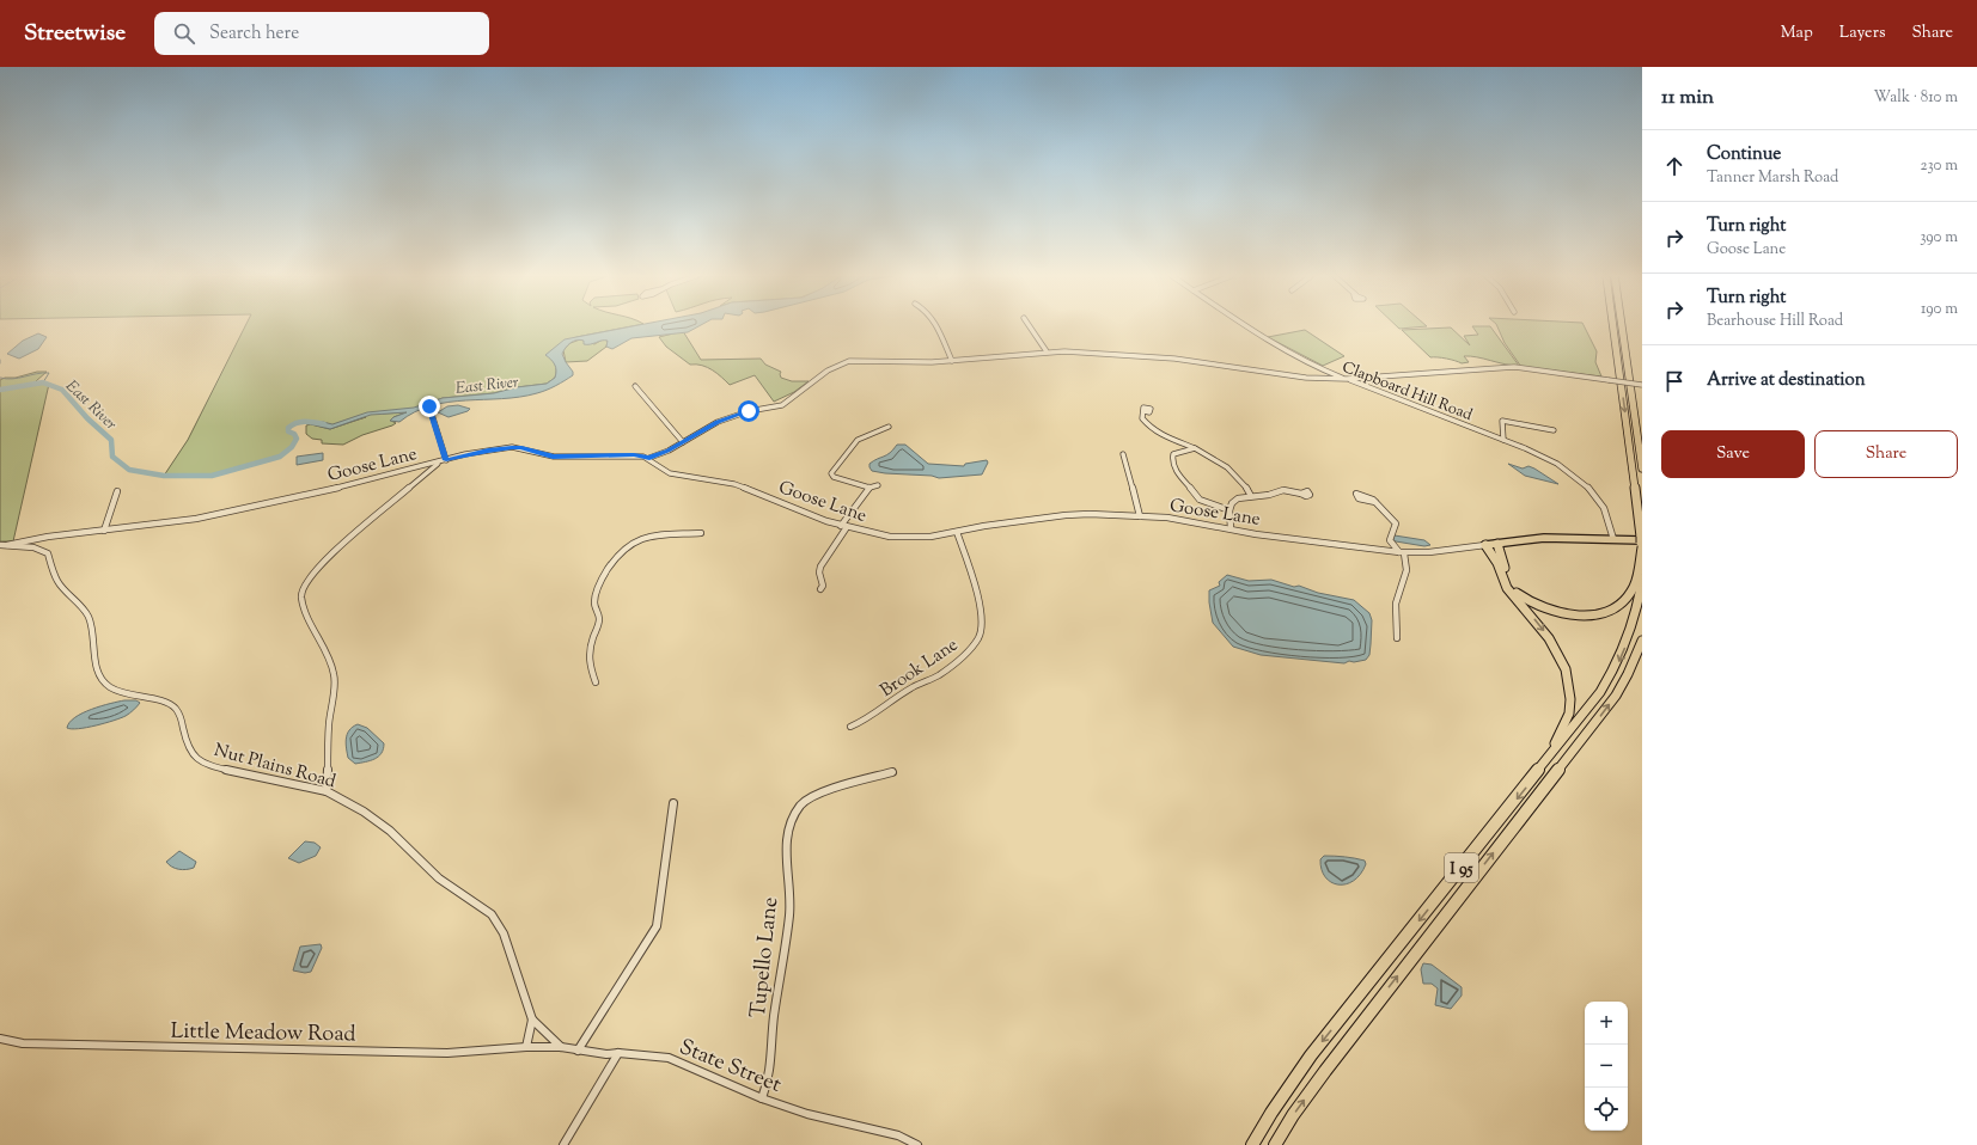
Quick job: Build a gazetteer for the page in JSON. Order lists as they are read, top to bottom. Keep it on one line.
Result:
{"streets":{"highway":["I 95"],"main road":["Goose Lane"],"street":["Clapboard Hill Road","Brook Lane","Nut Plains Road","Tupello Lane","Little Meadow Road","State Street"]},"crossings":[["Clapboard Hill Road","Goose Lane"],["Goose Lane","Brook Lane"],["Goose Lane","Nut Plains Road"],["Nut Plains Road","State Street"],["Tupello Lane","State Street"],["Little Meadow Road","State Street"]],"water":["East River"],"page":{"header":"Streetwise","search":"Search here","nav":["Map","Layers","Share"],"heading":["11 min","Walk · 810 m"],"list":[["Continue","Tanner Marsh Road","230 m"],["Turn right","Goose Lane","390 m"],["Turn right","Bearhouse Hill Road","190 m"],"Arrive at destination"],"buttons":["Save","Share"],"map_buttons":["+","−"]}}
